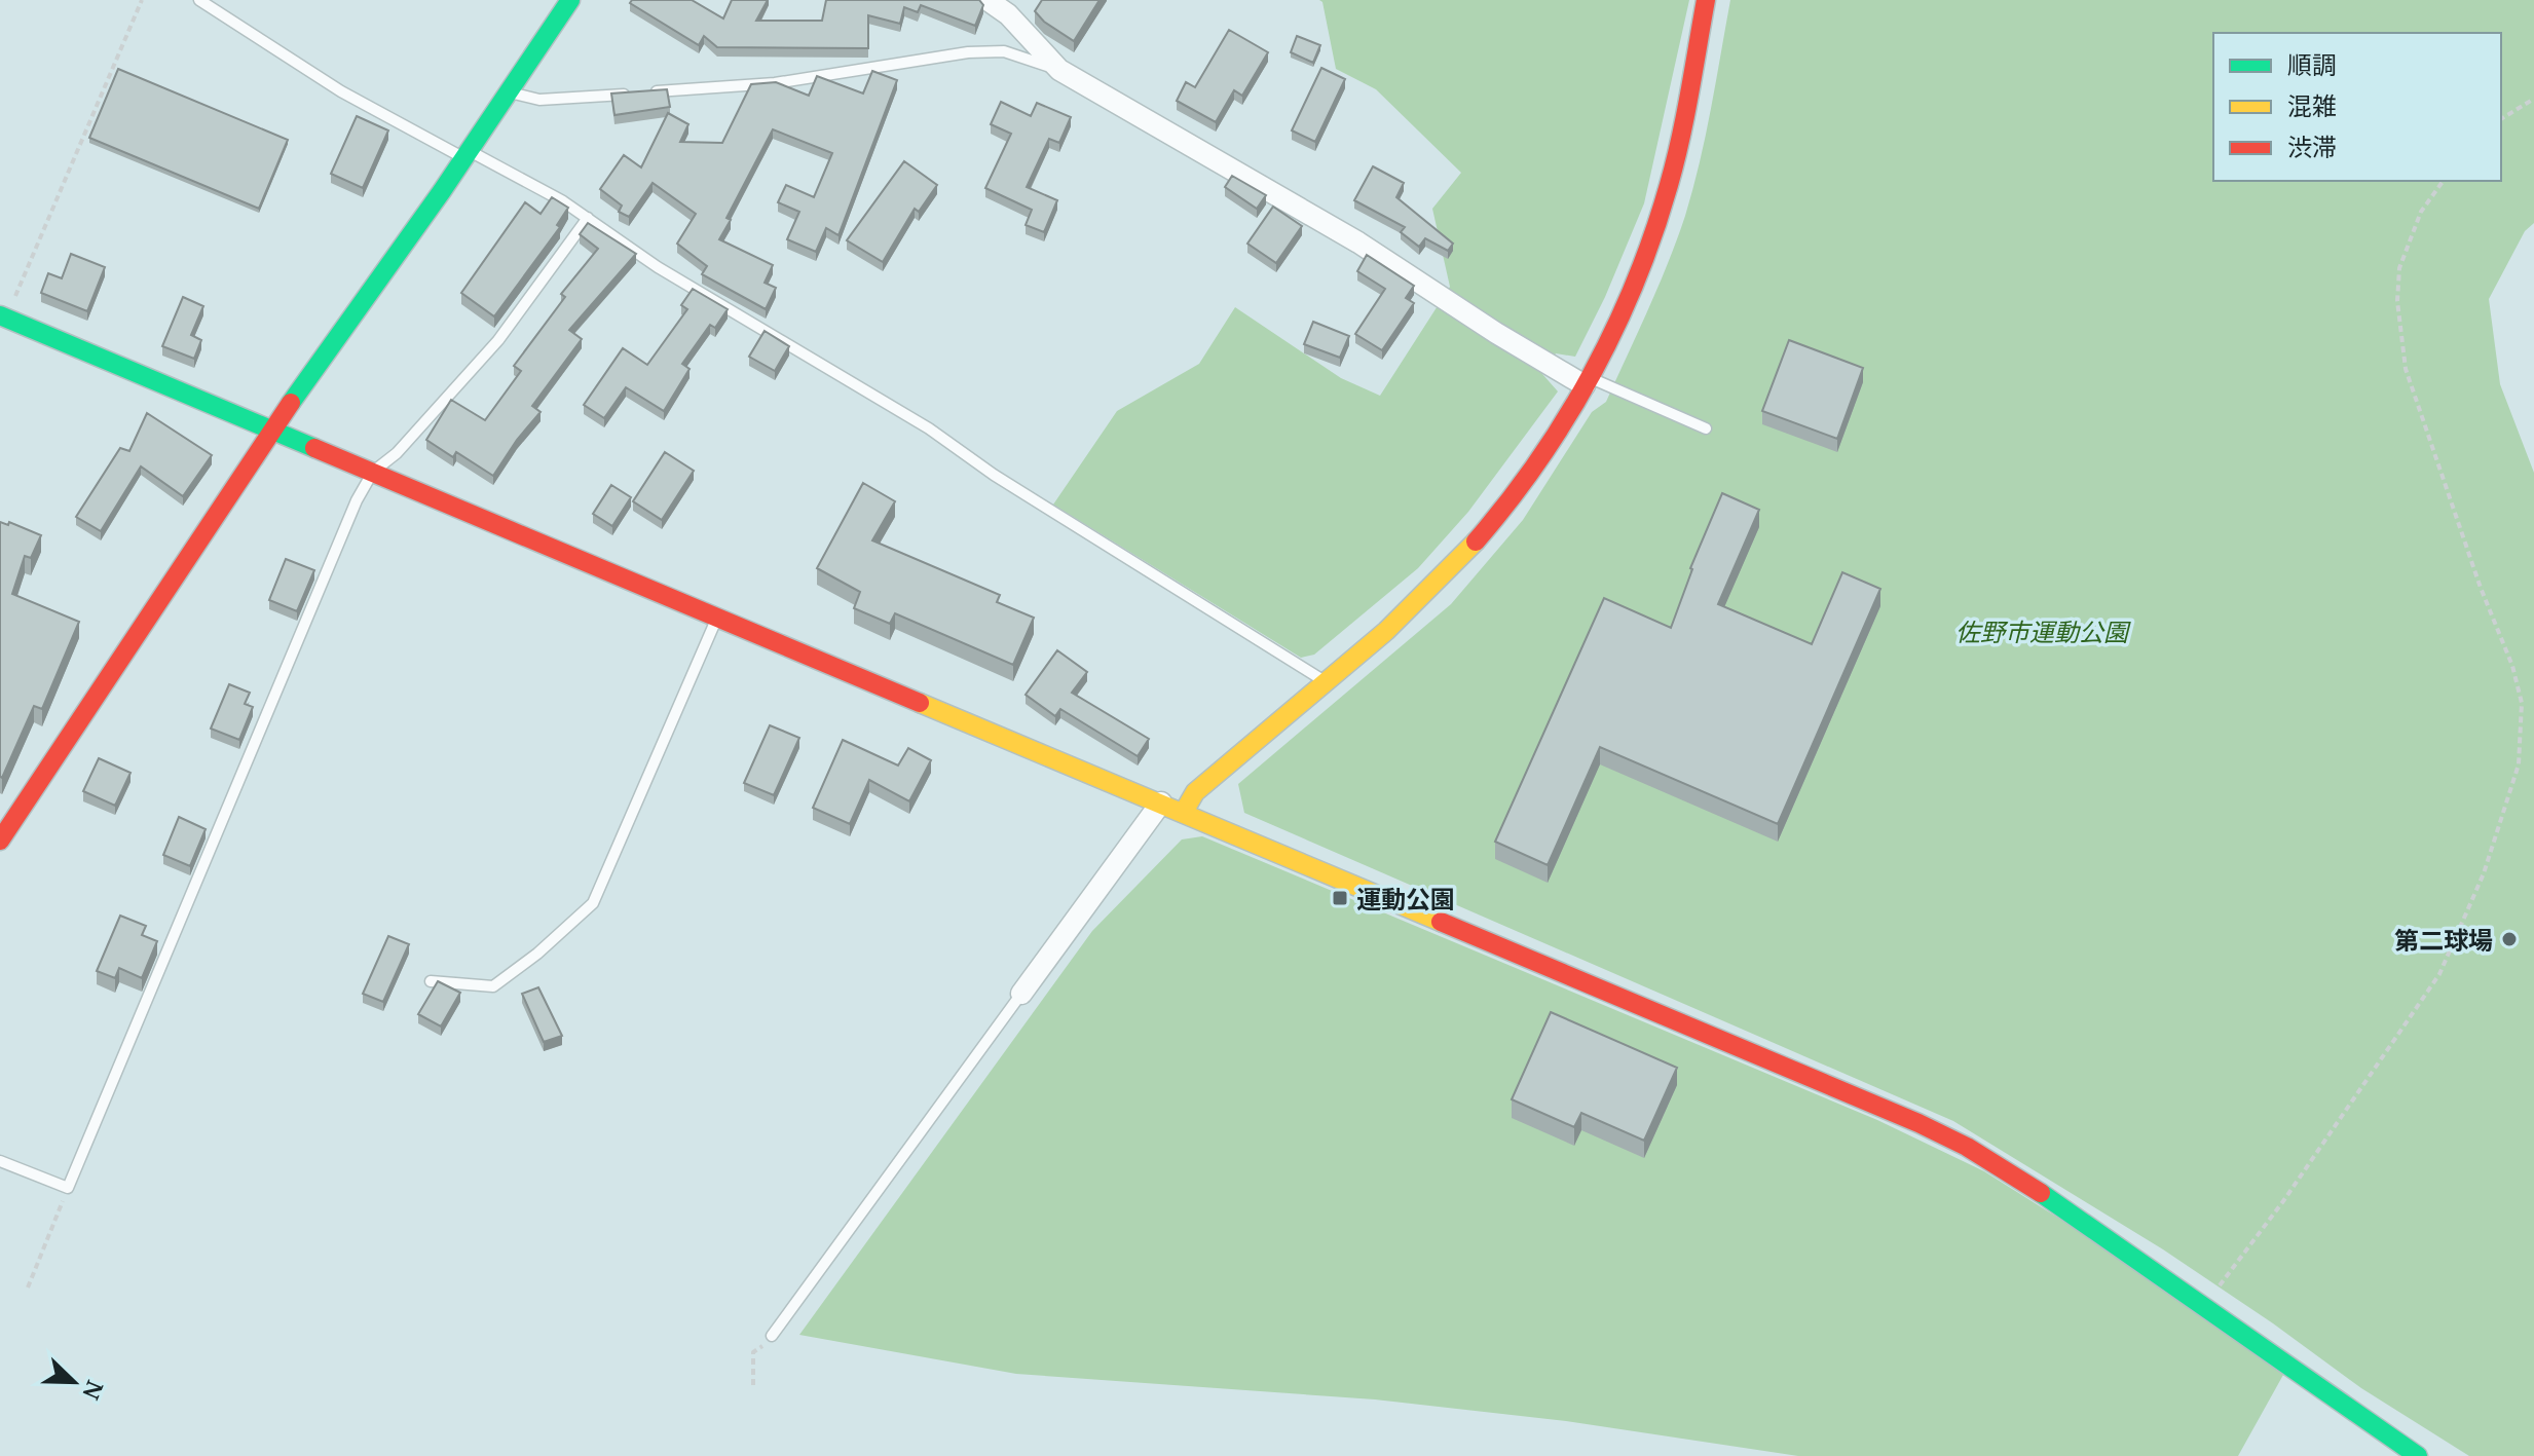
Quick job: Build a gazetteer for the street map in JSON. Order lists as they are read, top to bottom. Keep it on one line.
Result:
{"parks":["佐野市運動公園"],"places":{"transit":["運動公園"],"other":["第二球場"]},"legend":["順調","混雑","渋滞"],"north":"bottom right"}
